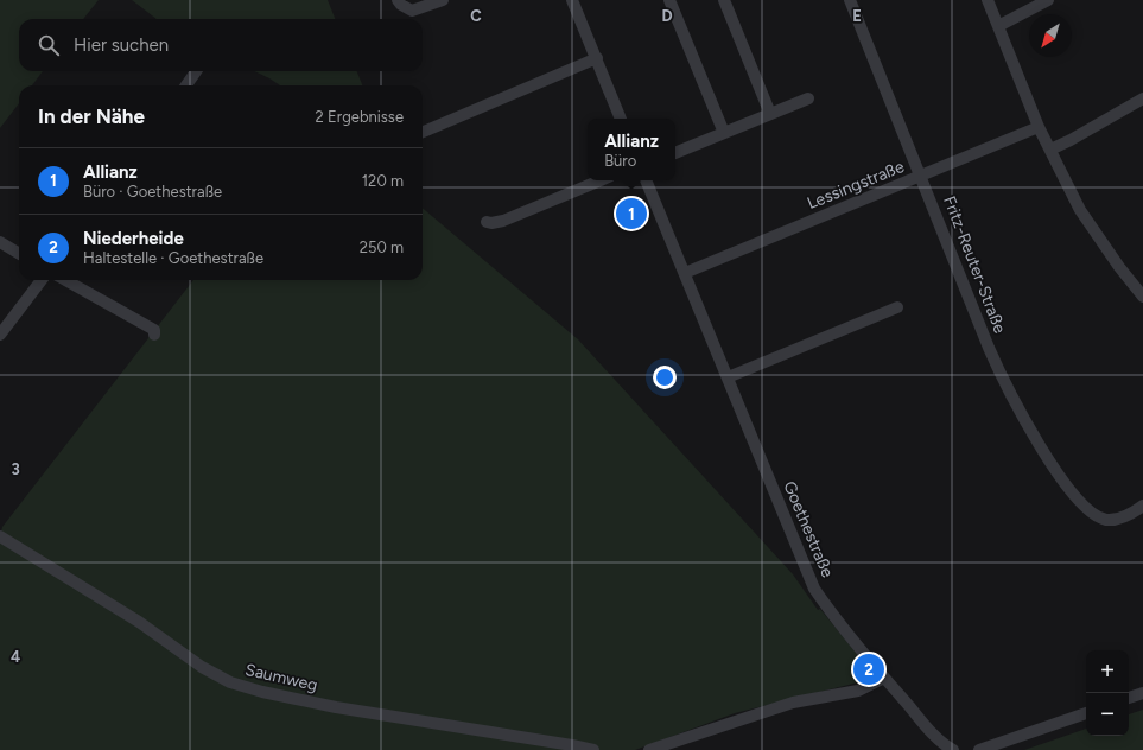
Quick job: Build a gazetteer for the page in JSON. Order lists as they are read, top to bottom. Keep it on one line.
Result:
{"streets":{"street":["Lessingstraße","Fritz-Reuter-Straße","Goethestraße","Saumweg"]},"crossings":[["Lessingstraße","Fritz-Reuter-Straße"],["Lessingstraße","Goethestraße"]],"north":"bottom left","page":{"search":"Hier suchen","heading":["In der Nähe","2 Ergebnisse"],"popup":["Allianz","Büro"],"list":[{"mark":"1","name":"Allianz","note":"Büro · Goethestraße","value":"120 m"},{"mark":"2","name":"Niederheide","note":"Haltestelle · Goethestraße","value":"250 m"}],"pins":["1","2"],"map_buttons":["+","−"]},"grid":{"columns":["C","D","E"],"rows":["3","4"]}}
